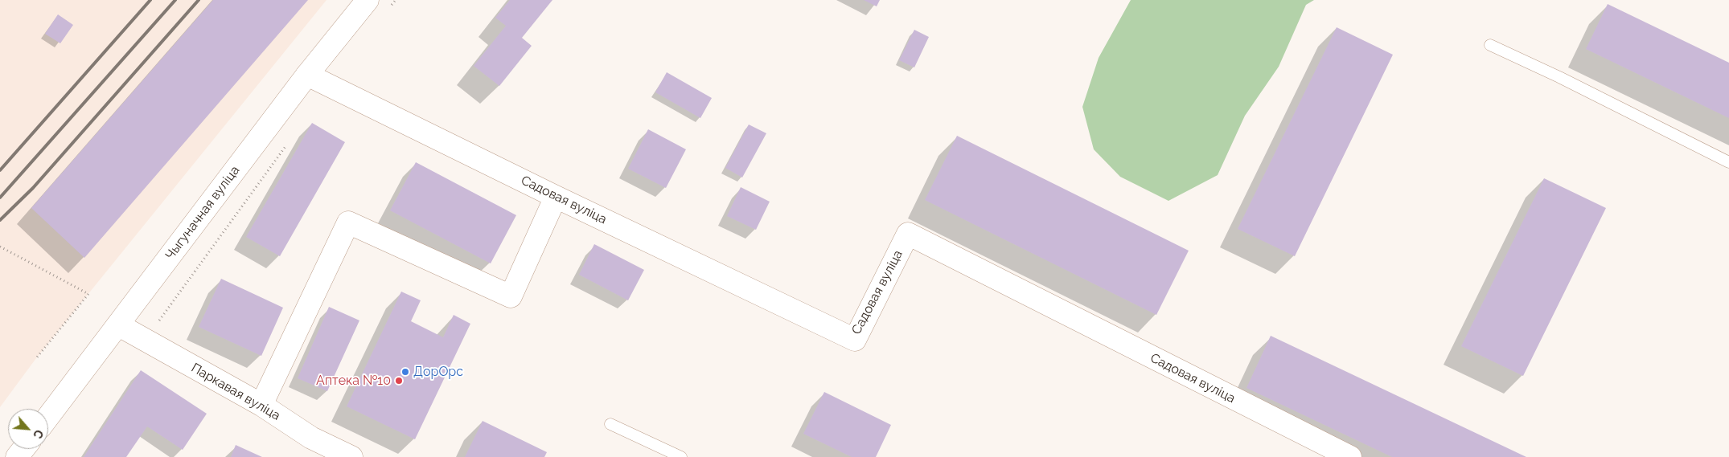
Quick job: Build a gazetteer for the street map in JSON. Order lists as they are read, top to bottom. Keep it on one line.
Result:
{"streets":{"street":["Садовая вуліца","Чыгуначная вуліца","Паркавая вуліца"]},"crossings":[["Садовая вуліца","Чыгуначная вуліца"],["Чыгуначная вуліца","Паркавая вуліца"]],"places":["ДорОрс","Аптека №10"],"north":"bottom right"}
